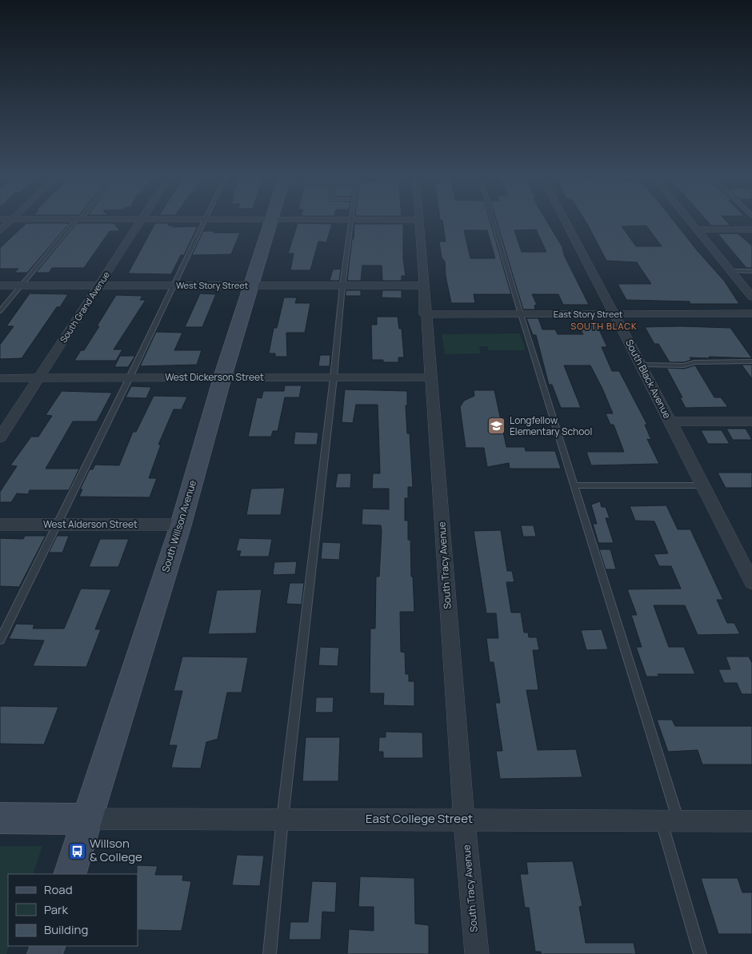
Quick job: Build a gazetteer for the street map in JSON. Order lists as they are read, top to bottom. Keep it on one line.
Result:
{"streets":{"main road":["South Willson Avenue"],"street":["West Story Street","South Grand Avenue","East Story Street","West Dickerson Street","South Black Avenue","West Alderson Street","South Tracy Avenue","East College Street"]},"crossings":[["West Story Street","South Grand Avenue"],["West Story Street","South Willson Avenue"],["West Story Street","South Tracy Avenue"],["South Grand Avenue","West Dickerson Street"],["East Story Street","South Black Avenue"],["East Story Street","South Tracy Avenue"],["West Dickerson Street","South Willson Avenue"],["West Dickerson Street","South Tracy Avenue"],["West Alderson Street","South Willson Avenue"],["South Willson Avenue","East College Street"],["South Tracy Avenue","East College Street"]],"districts":["SOUTH BLACK"],"places":{"school or university":["Longfellow Elementary School"],"bus stop":["Willson & College"]},"legend":["Road","Park","Building"]}
